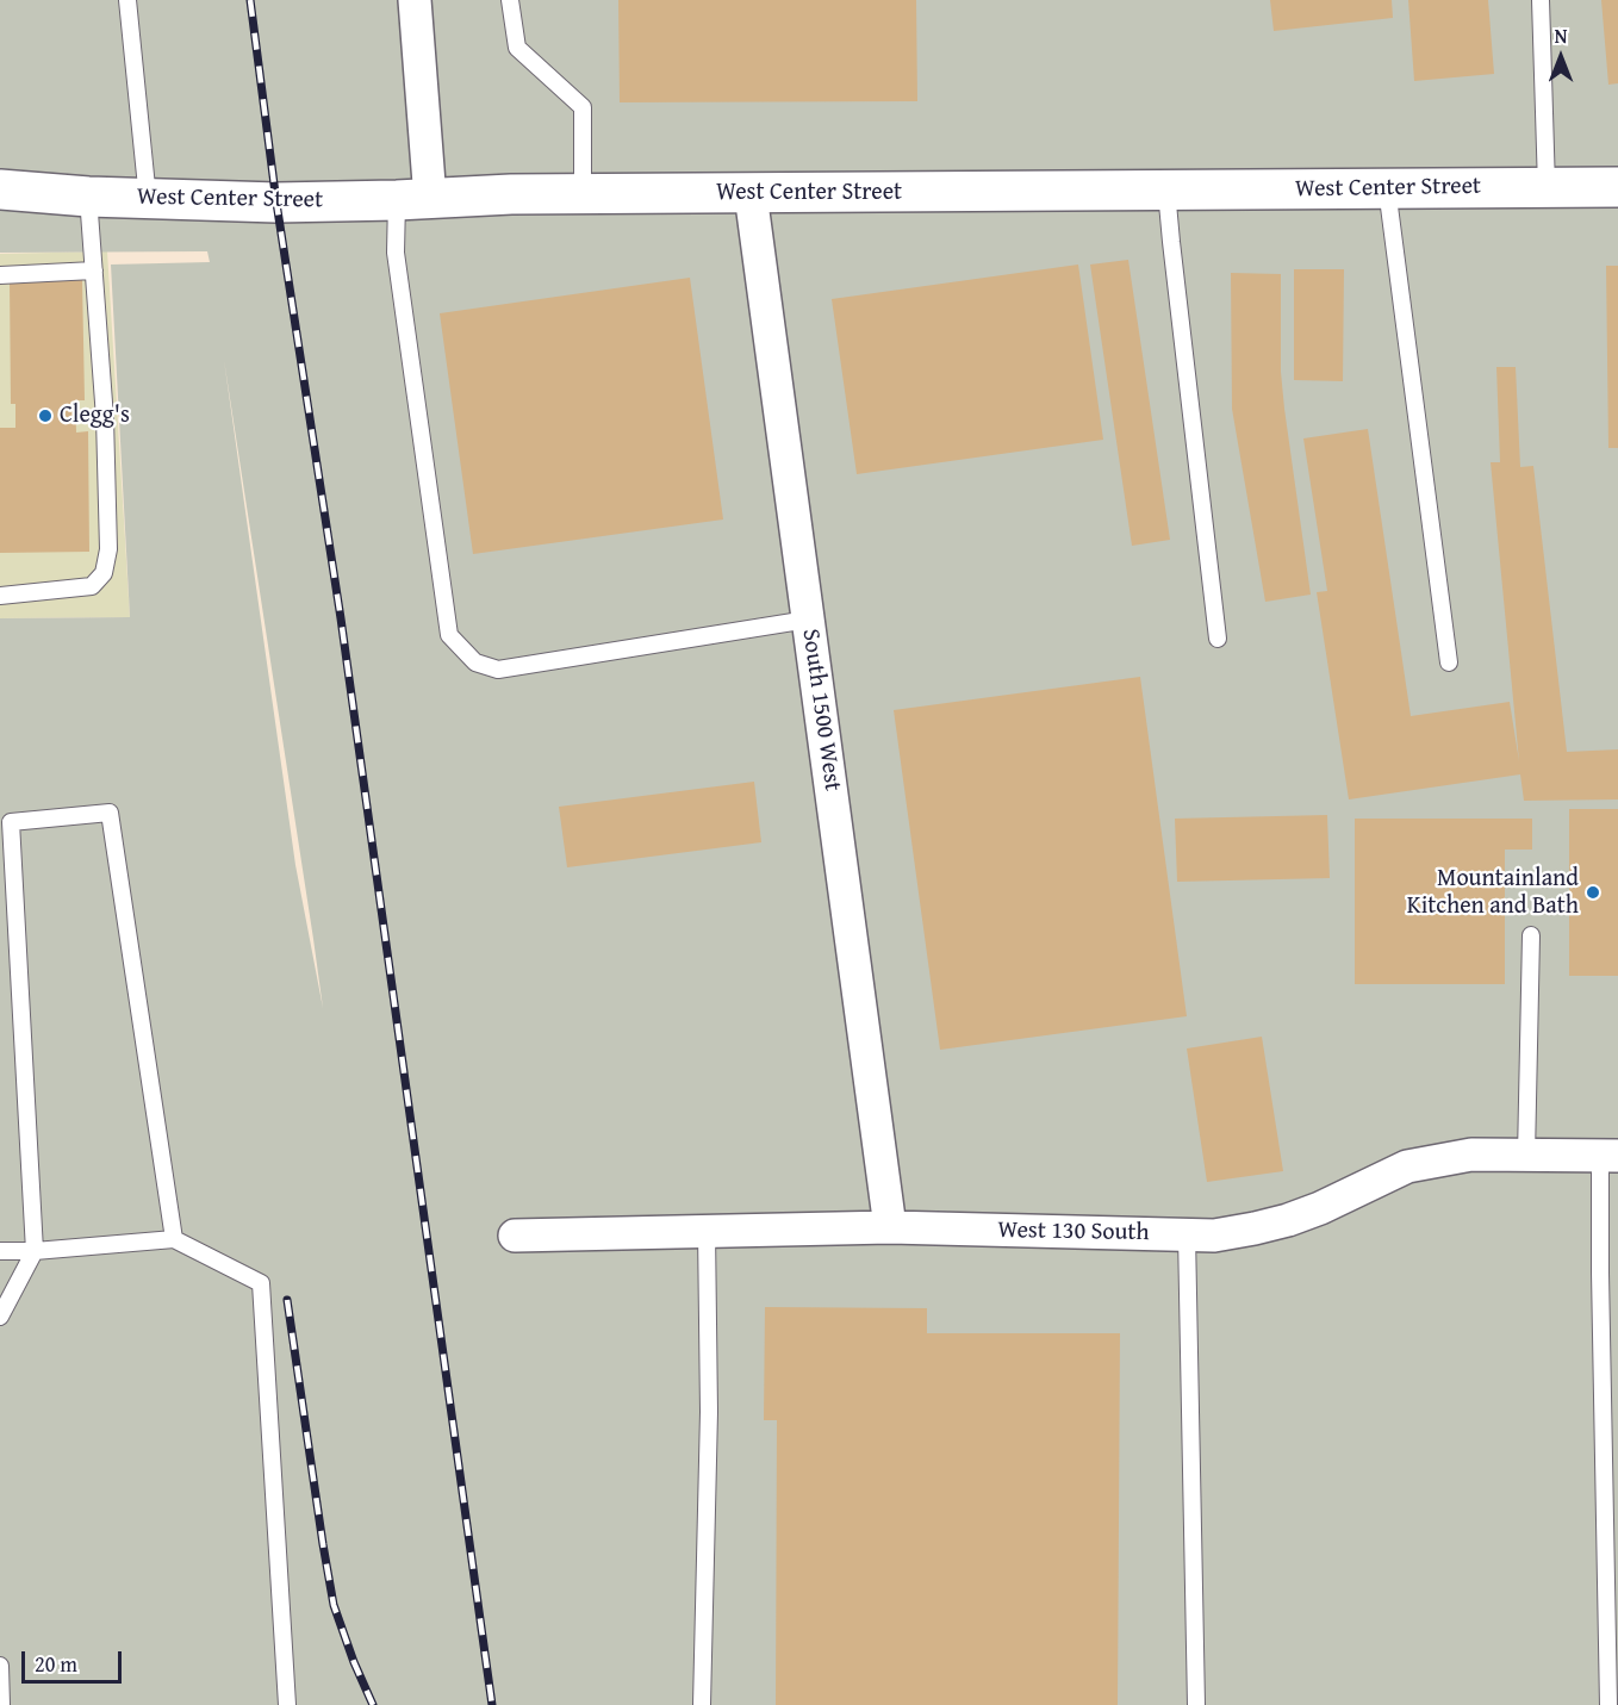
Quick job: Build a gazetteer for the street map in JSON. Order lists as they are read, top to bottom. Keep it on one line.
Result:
{"streets":{"main road":["West Center Street"],"street":["South 1500 West","West 130 South"]},"crossings":[["West Center Street","South 1500 West"],["South 1500 West","West 130 South"]],"places":["Clegg's","Mountainland Kitchen and Bath"],"scale_bar":"20 m","north":"top"}
